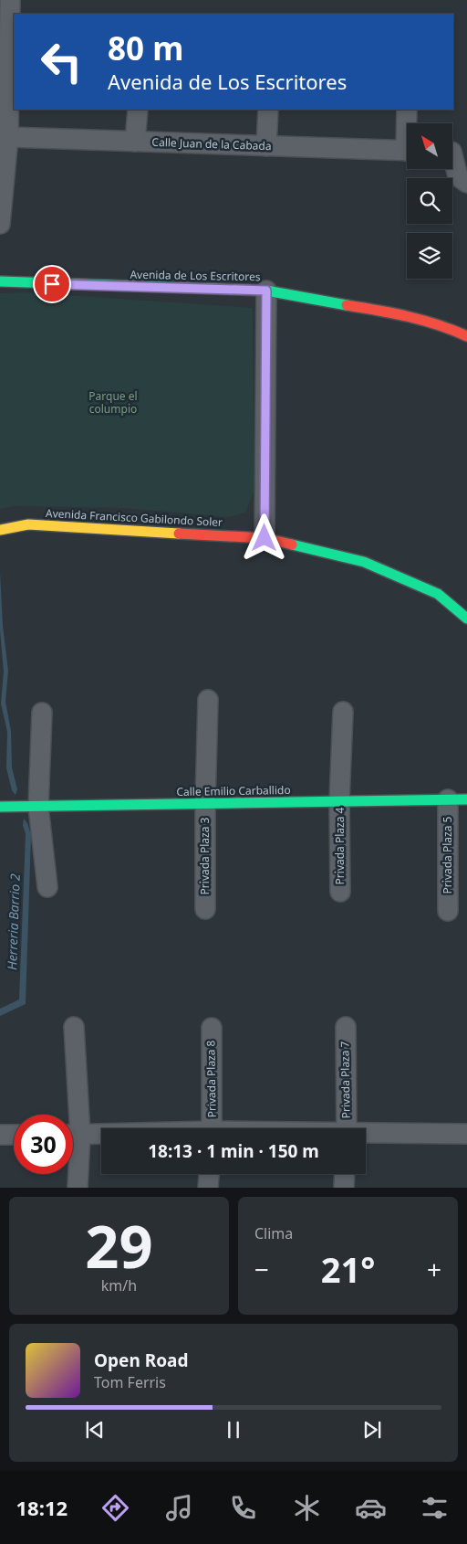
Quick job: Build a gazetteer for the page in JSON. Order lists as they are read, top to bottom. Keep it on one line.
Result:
{"streets":{"street":["Calle Juan de la Cabada","Avenida de Los Escritores","Avenida Francisco Gabilondo Soler","Calle Emilio Carballido","Privada Plaza 4","Privada Plaza 5","Privada Plaza 3","Privada Plaza 8","Privada Plaza 7"]},"crossings":[["Calle Emilio Carballido","Privada Plaza 4"],["Calle Emilio Carballido","Privada Plaza 5"],["Calle Emilio Carballido","Privada Plaza 3"]],"water":["Herreria Barrio 2"],"parks":["Parque el columpio"],"north":"top left","page":{"turn":["80 m","Avenida de Los Escritores"],"limit":"30","trip":"18:13 · 1 min · 150 m","tile":[["29","km/h"],"Clima"],"heat":["−","21°","+"],"song":["Open Road","Tom Ferris"],"tabs":"18:12"}}
